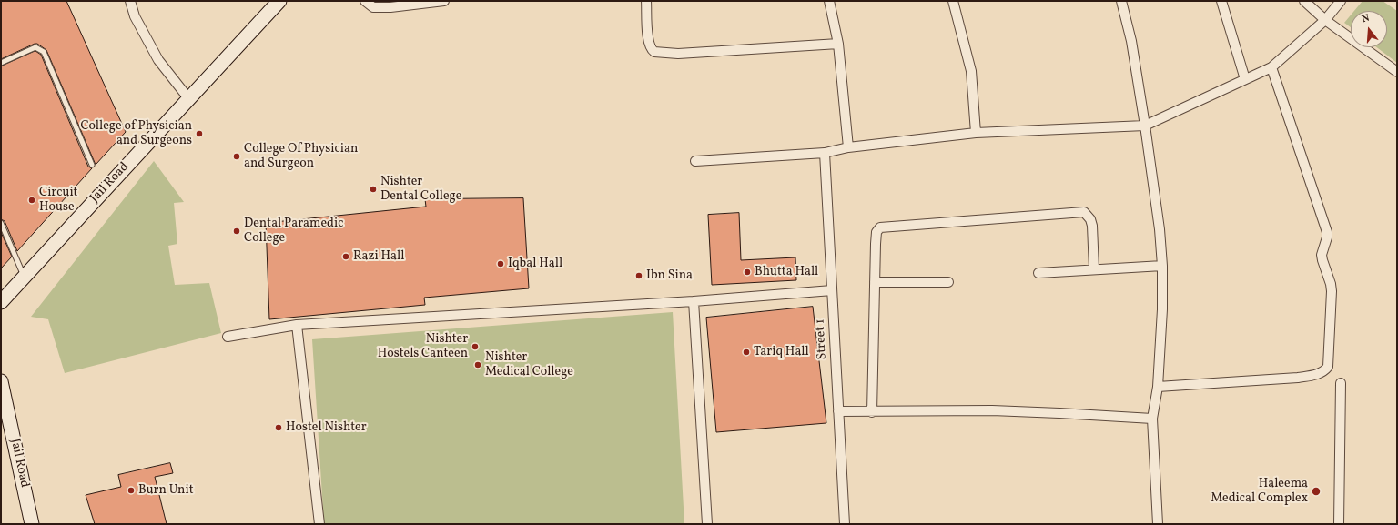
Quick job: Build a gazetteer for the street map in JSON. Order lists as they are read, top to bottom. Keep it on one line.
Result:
{"streets":{"main road":["Jail Road"],"street":["Street 1"]},"places":["College of Physician and Surgeons","College Of Physician and Surgeon","Nishter Dental College","Circuit House","Dental Paramedic College","Razi Hall","Iqbal Hall","Bhutta Hall","Ibn Sina","Nishter Hostels Canteen","Tariq Hall","Nishter Medical College","Hostel Nishter","Burn Unit","Haleema Medical Complex"],"north":"top"}
